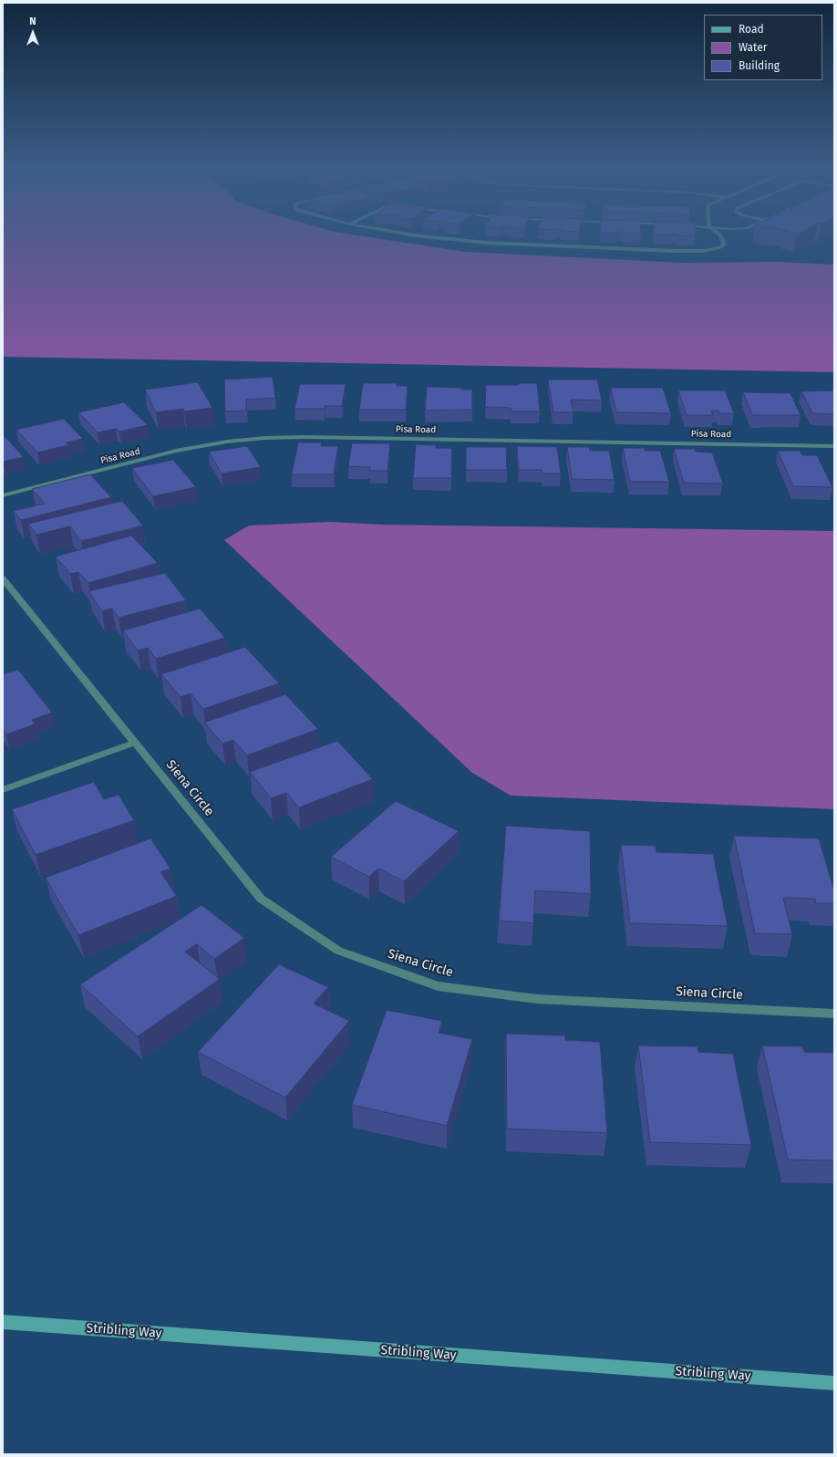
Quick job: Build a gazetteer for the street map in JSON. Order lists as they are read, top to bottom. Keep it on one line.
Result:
{"streets":{"street":["Pisa Road","Siena Circle","Stribling Way"]},"legend":["Road","Water","Building"],"north":"top"}
